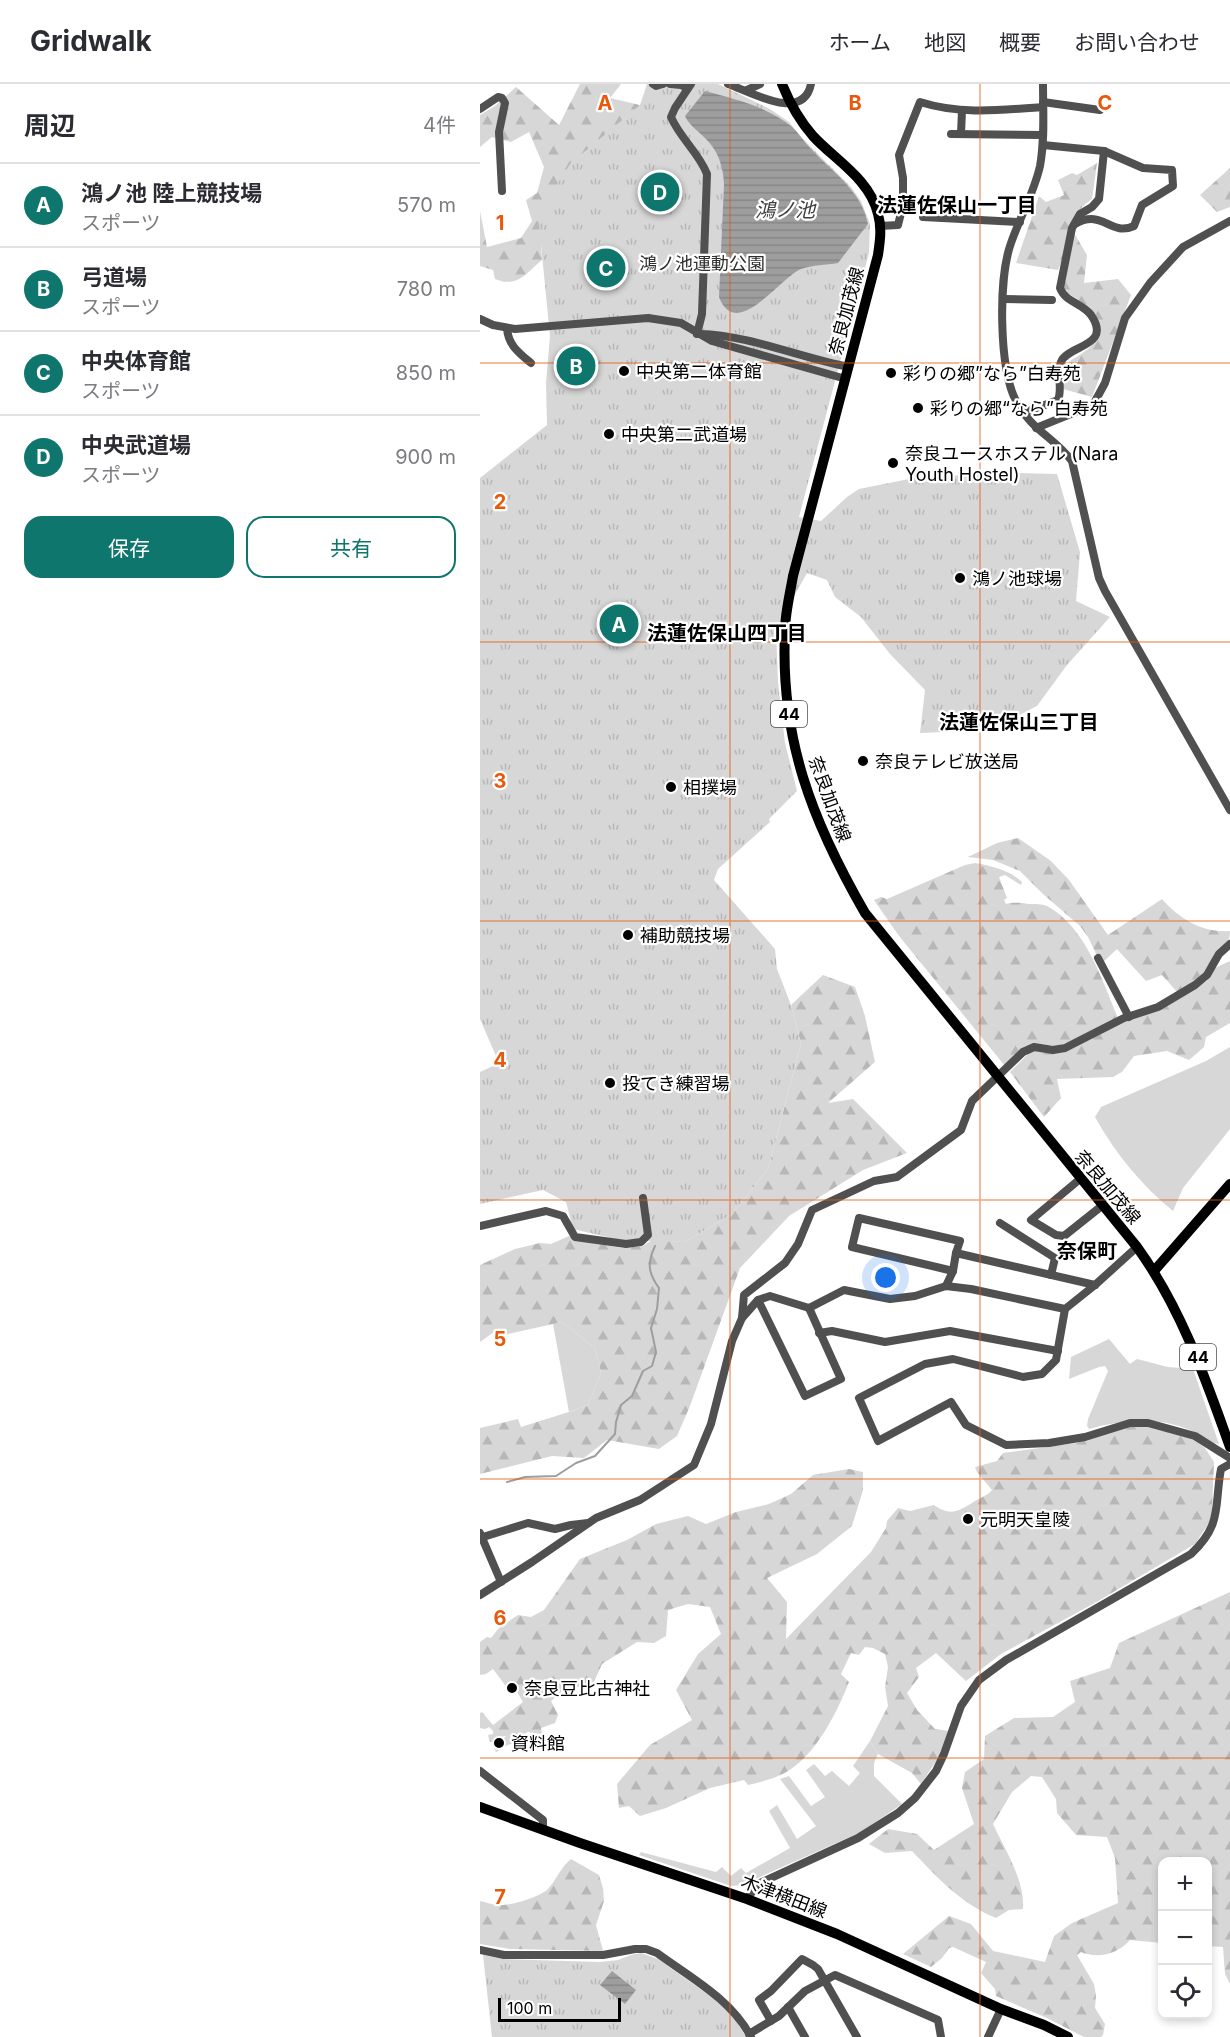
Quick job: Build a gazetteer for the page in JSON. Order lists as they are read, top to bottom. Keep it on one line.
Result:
{"streets":{"main road":["奈良加茂線","44","木津横田線"]},"districts":["法蓮佐保山一丁目","法蓮佐保山四丁目","法蓮佐保山三丁目","奈保町"],"water":["鴻ノ池"],"parks":["鴻ノ池運動公園"],"places":["中央第二体育館","彩りの郷”なら”白寿苑","彩りの郷“なら”白寿苑","中央第二武道場","奈良ユースホステル (Nara Youth Hostel)","鴻ノ池球場","奈良テレビ放送局","相撲場","補助競技場","投てき練習場","元明天皇陵","奈良豆比古神社","資料館"],"scale_bar":"100 m","page":{"header":"Gridwalk","nav":["ホーム","地図","概要","お問い合わせ"],"heading":["周辺","4件"],"list":[{"mark":"A","name":"鴻ノ池 陸上競技場","note":"スポーツ","value":"570 m"},{"mark":"B","name":"弓道場","note":"スポーツ","value":"780 m"},{"mark":"C","name":"中央体育館","note":"スポーツ","value":"850 m"},{"mark":"D","name":"中央武道場","note":"スポーツ","value":"900 m"}],"pins":["D","C","B","A"],"buttons":["保存","共有"],"map_buttons":["+","−"],"scale":"100 m"},"grid":{"columns":["A","B","C"],"rows":["1","2","3","4","5","6","7"]}}
